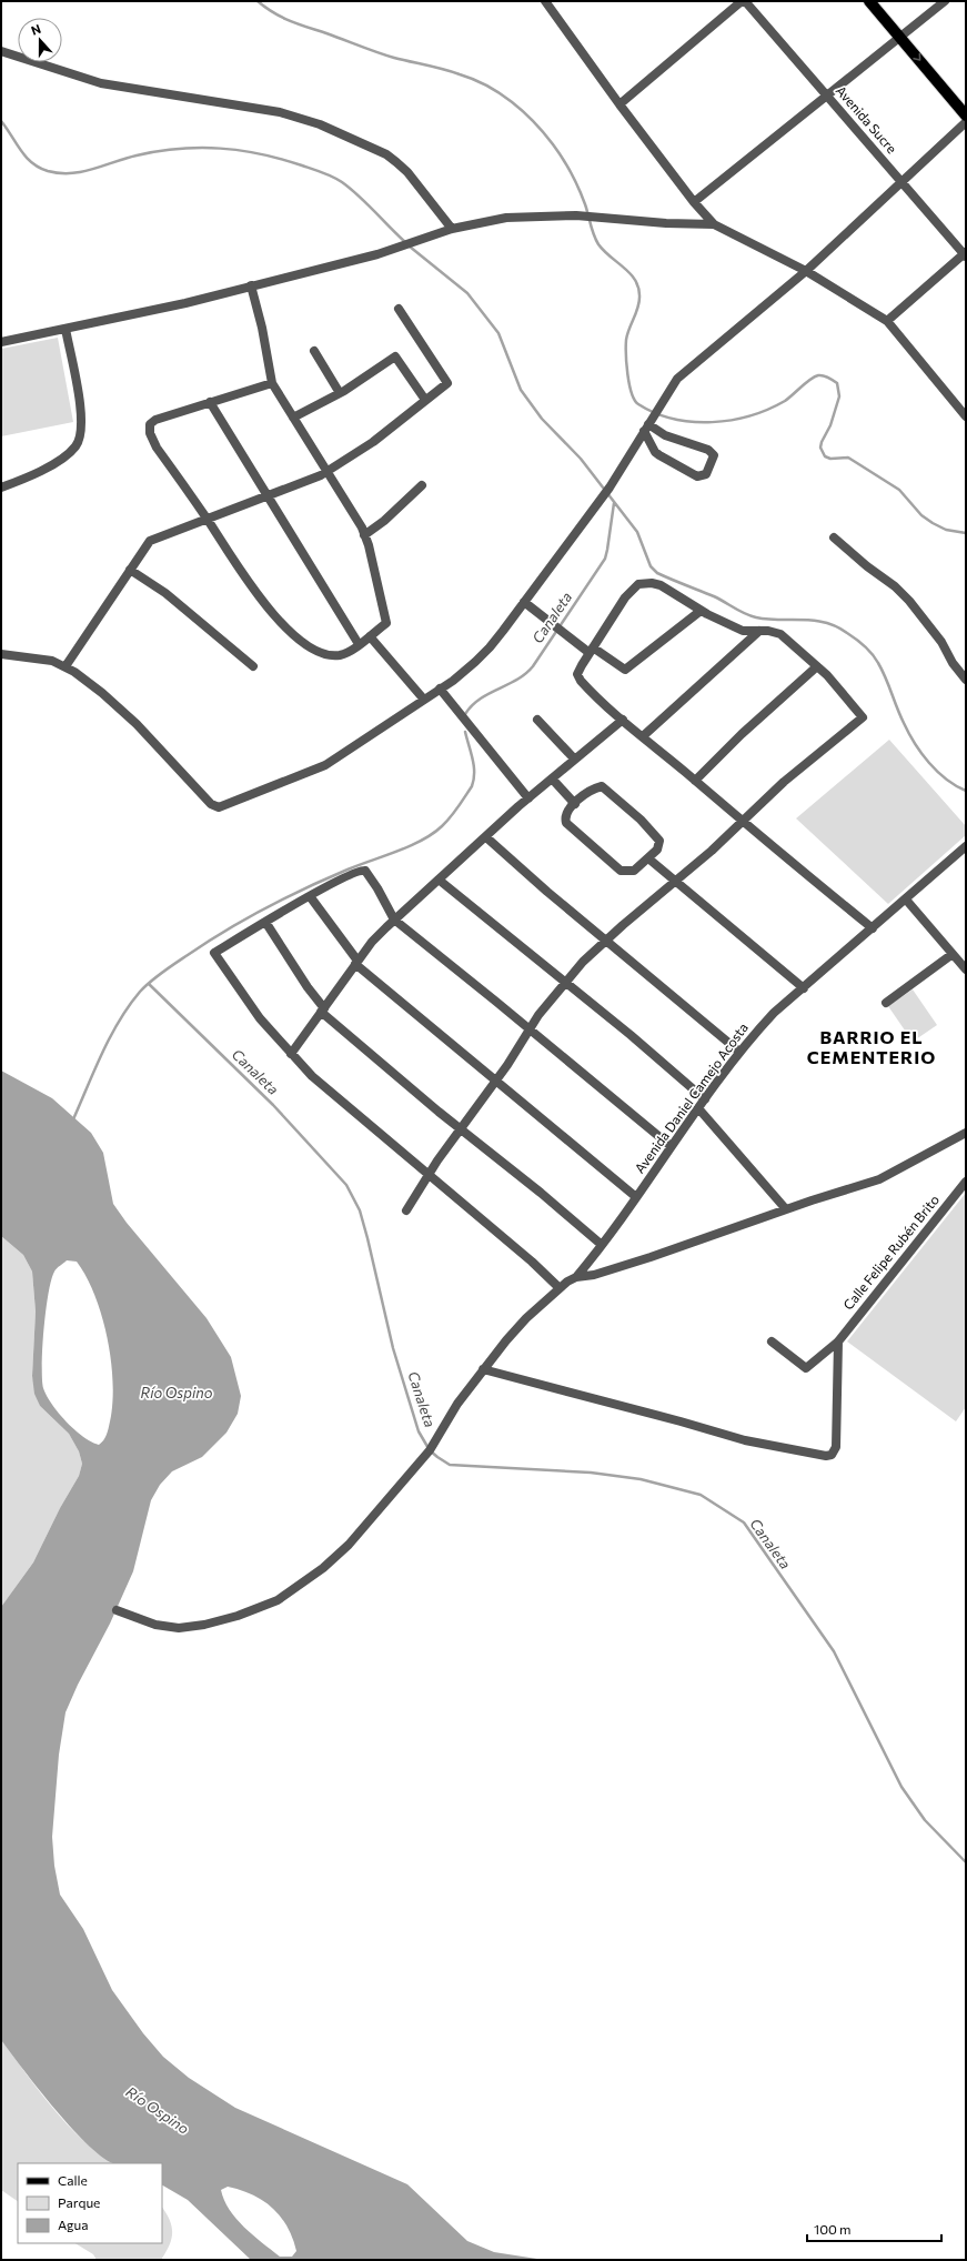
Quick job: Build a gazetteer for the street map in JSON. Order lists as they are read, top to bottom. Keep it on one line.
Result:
{"streets":{"street":["Avenida Sucre","Avenida Daniel Camejo Acosta","Calle Felipe Rubén Brito"]},"districts":["BARRIO EL CEMENTERIO"],"water":["Canaleta","Río Ospino"],"legend":["Calle","Parque","Agua"],"scale_bar":"100 m","north":"top"}
